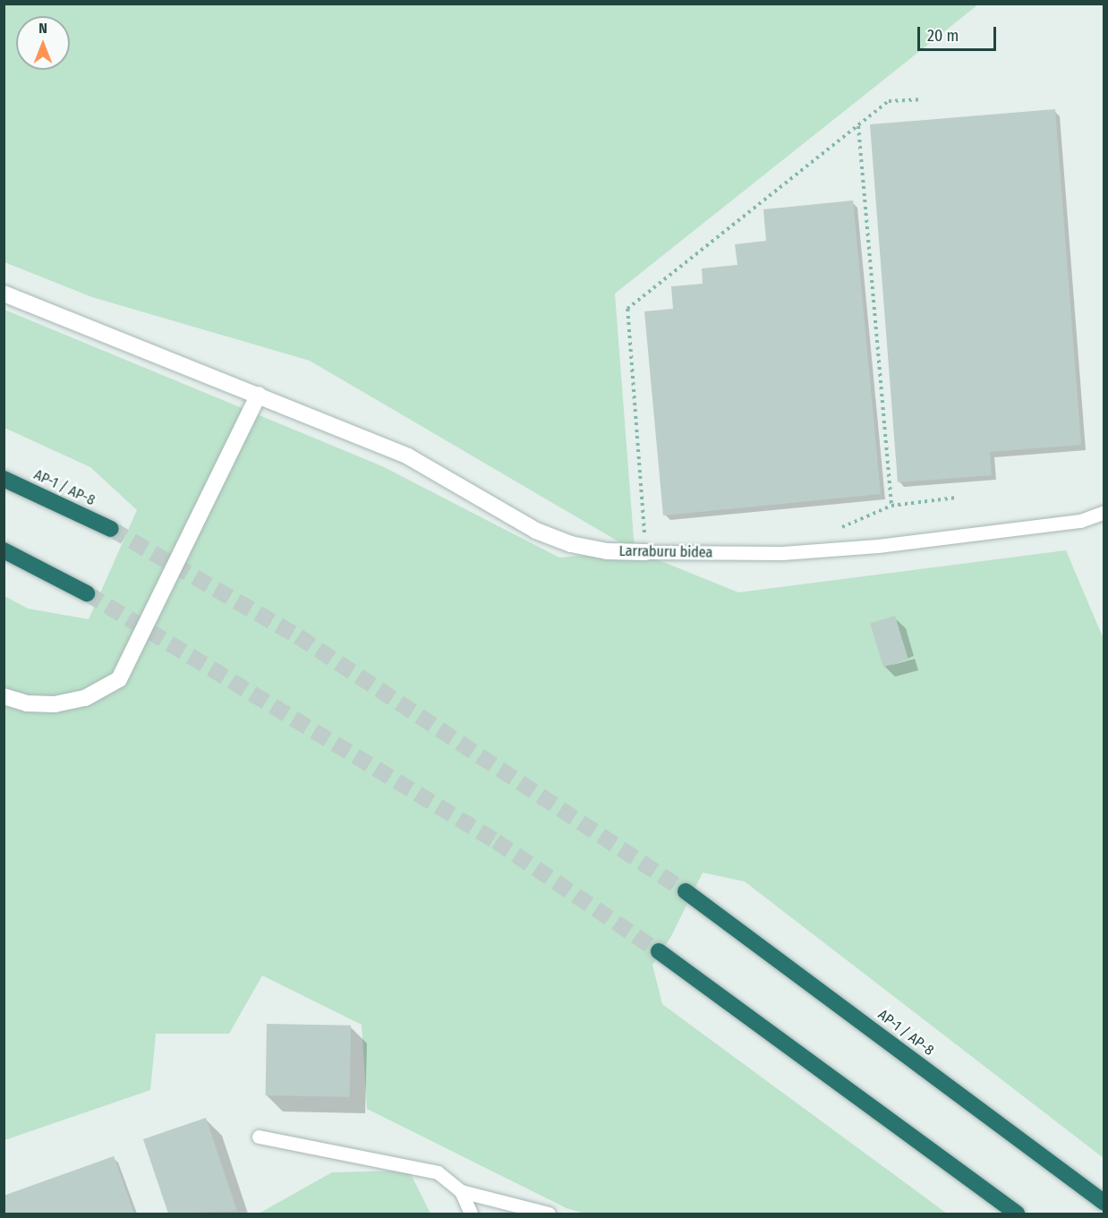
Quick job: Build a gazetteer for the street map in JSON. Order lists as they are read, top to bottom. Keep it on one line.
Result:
{"streets":{"highway":["AP-1 / AP-8"],"street":["Larraburu bidea"]},"scale_bar":"20 m","north":"top"}
